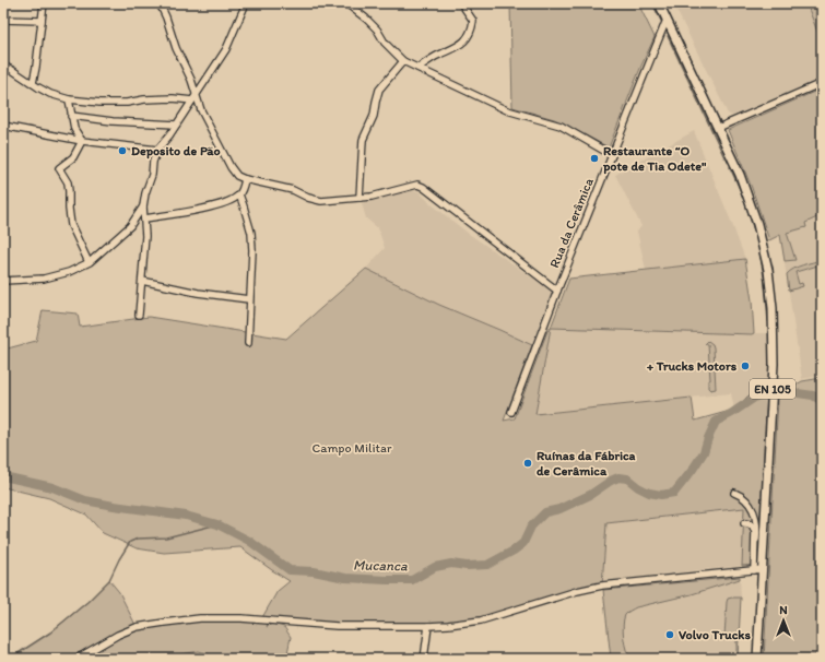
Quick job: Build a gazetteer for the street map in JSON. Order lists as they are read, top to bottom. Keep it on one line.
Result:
{"streets":{"main road":["EN 105"],"street":["Rua da Cerâmica"]},"crossings":[["Rua da Cerâmica","EN 105"]],"water":["Mucanca"],"parks":["Campo Militar"],"places":["Deposito de Pão","Restaurante “O pote de Tia Odete\"","+ Trucks Motors","Ruínas da Fábrica de Cerâmica","Volvo Trucks"],"north":"top"}
